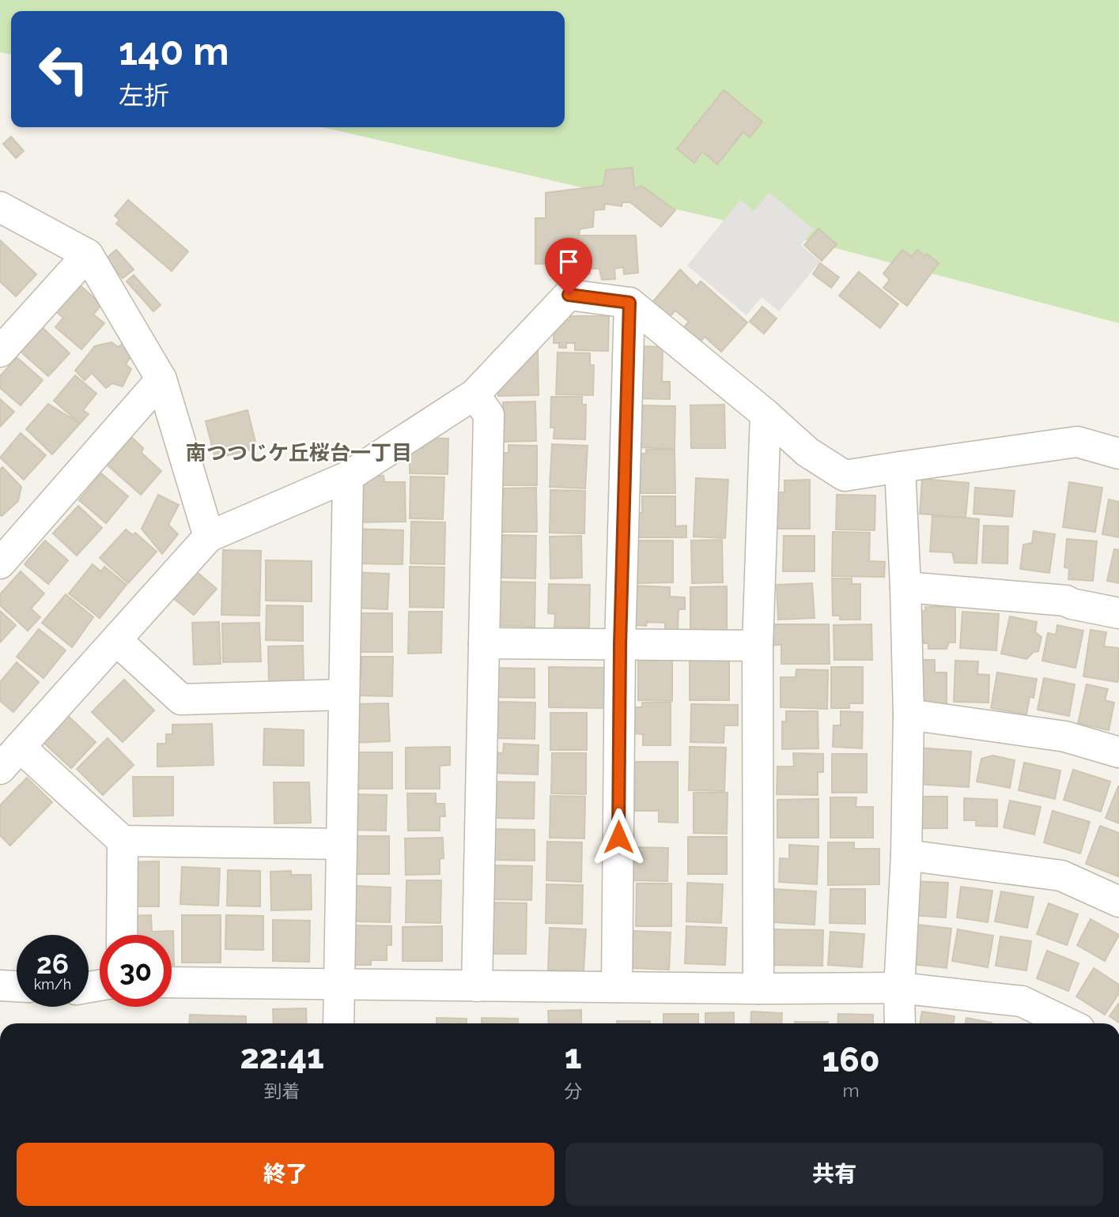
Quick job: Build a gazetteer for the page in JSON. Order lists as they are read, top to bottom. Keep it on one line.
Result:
{"districts":["南つつじケ丘桜台一丁目"],"page":{"turn":["140 m","左折"],"speed":"26 km/h","limit":"30","eta":["22:41","到着","1","分","160","m"],"buttons":["終了","共有"]}}
